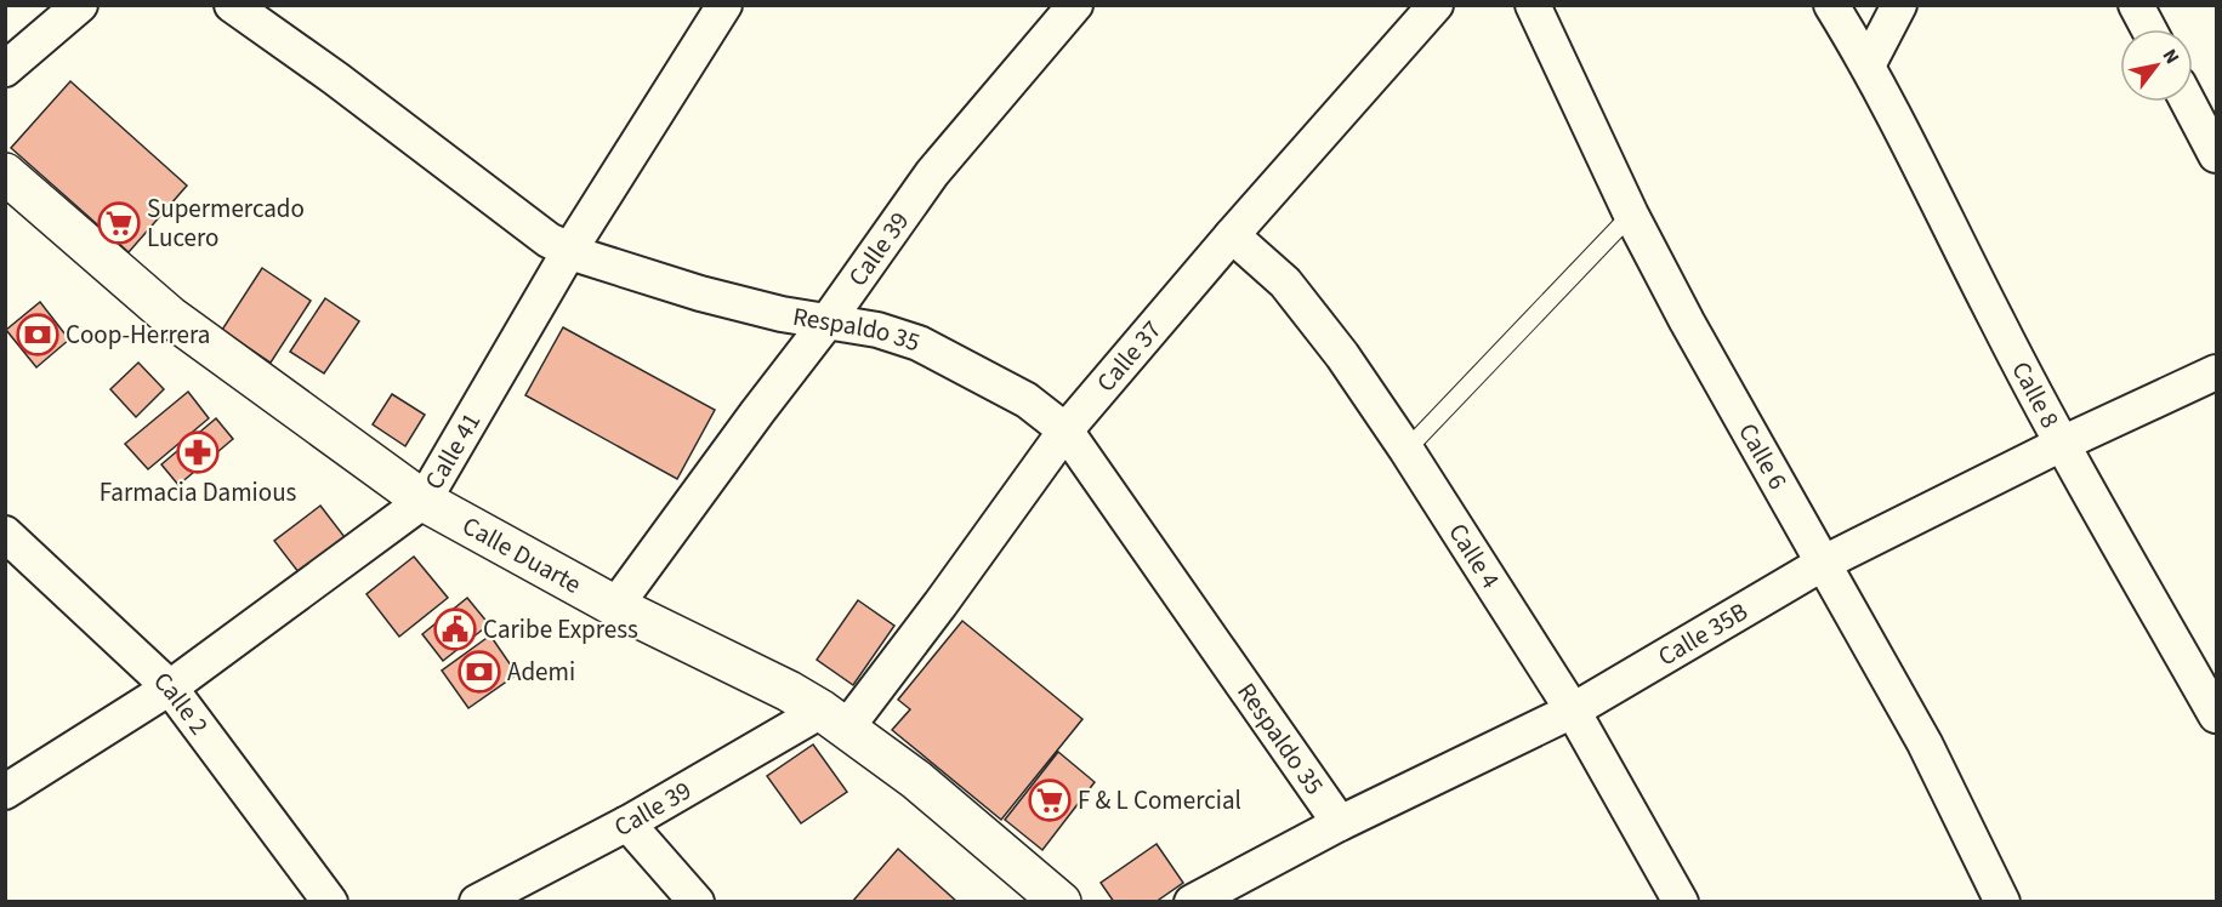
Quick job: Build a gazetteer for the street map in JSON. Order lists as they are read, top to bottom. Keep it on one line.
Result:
{"streets":{"street":["Calle 39","Respaldo 35","Calle 37","Calle 8","Calle 41","Calle 6","Calle Duarte","Calle 4","Calle 35B","Calle 2"]},"crossings":[["Calle 39","Respaldo 35"],["Calle 39","Calle 37"],["Calle 39","Calle Duarte"],["Respaldo 35","Calle 37"],["Respaldo 35","Calle 41"],["Respaldo 35","Calle 35B"],["Calle 37","Calle Duarte"],["Calle 37","Calle 4"],["Calle 8","Calle 35B"],["Calle 41","Calle Duarte"],["Calle 41","Calle 2"],["Calle 6","Calle 35B"],["Calle 4","Calle 35B"]],"places":{"supermarket":["Supermercado Lucero","F & L Comercial"],"bank":["Coop-Herrera","Ademi"],"pharmacy":["Farmacia Damious"],"public building":["Caribe Express"]},"north":"top right"}
